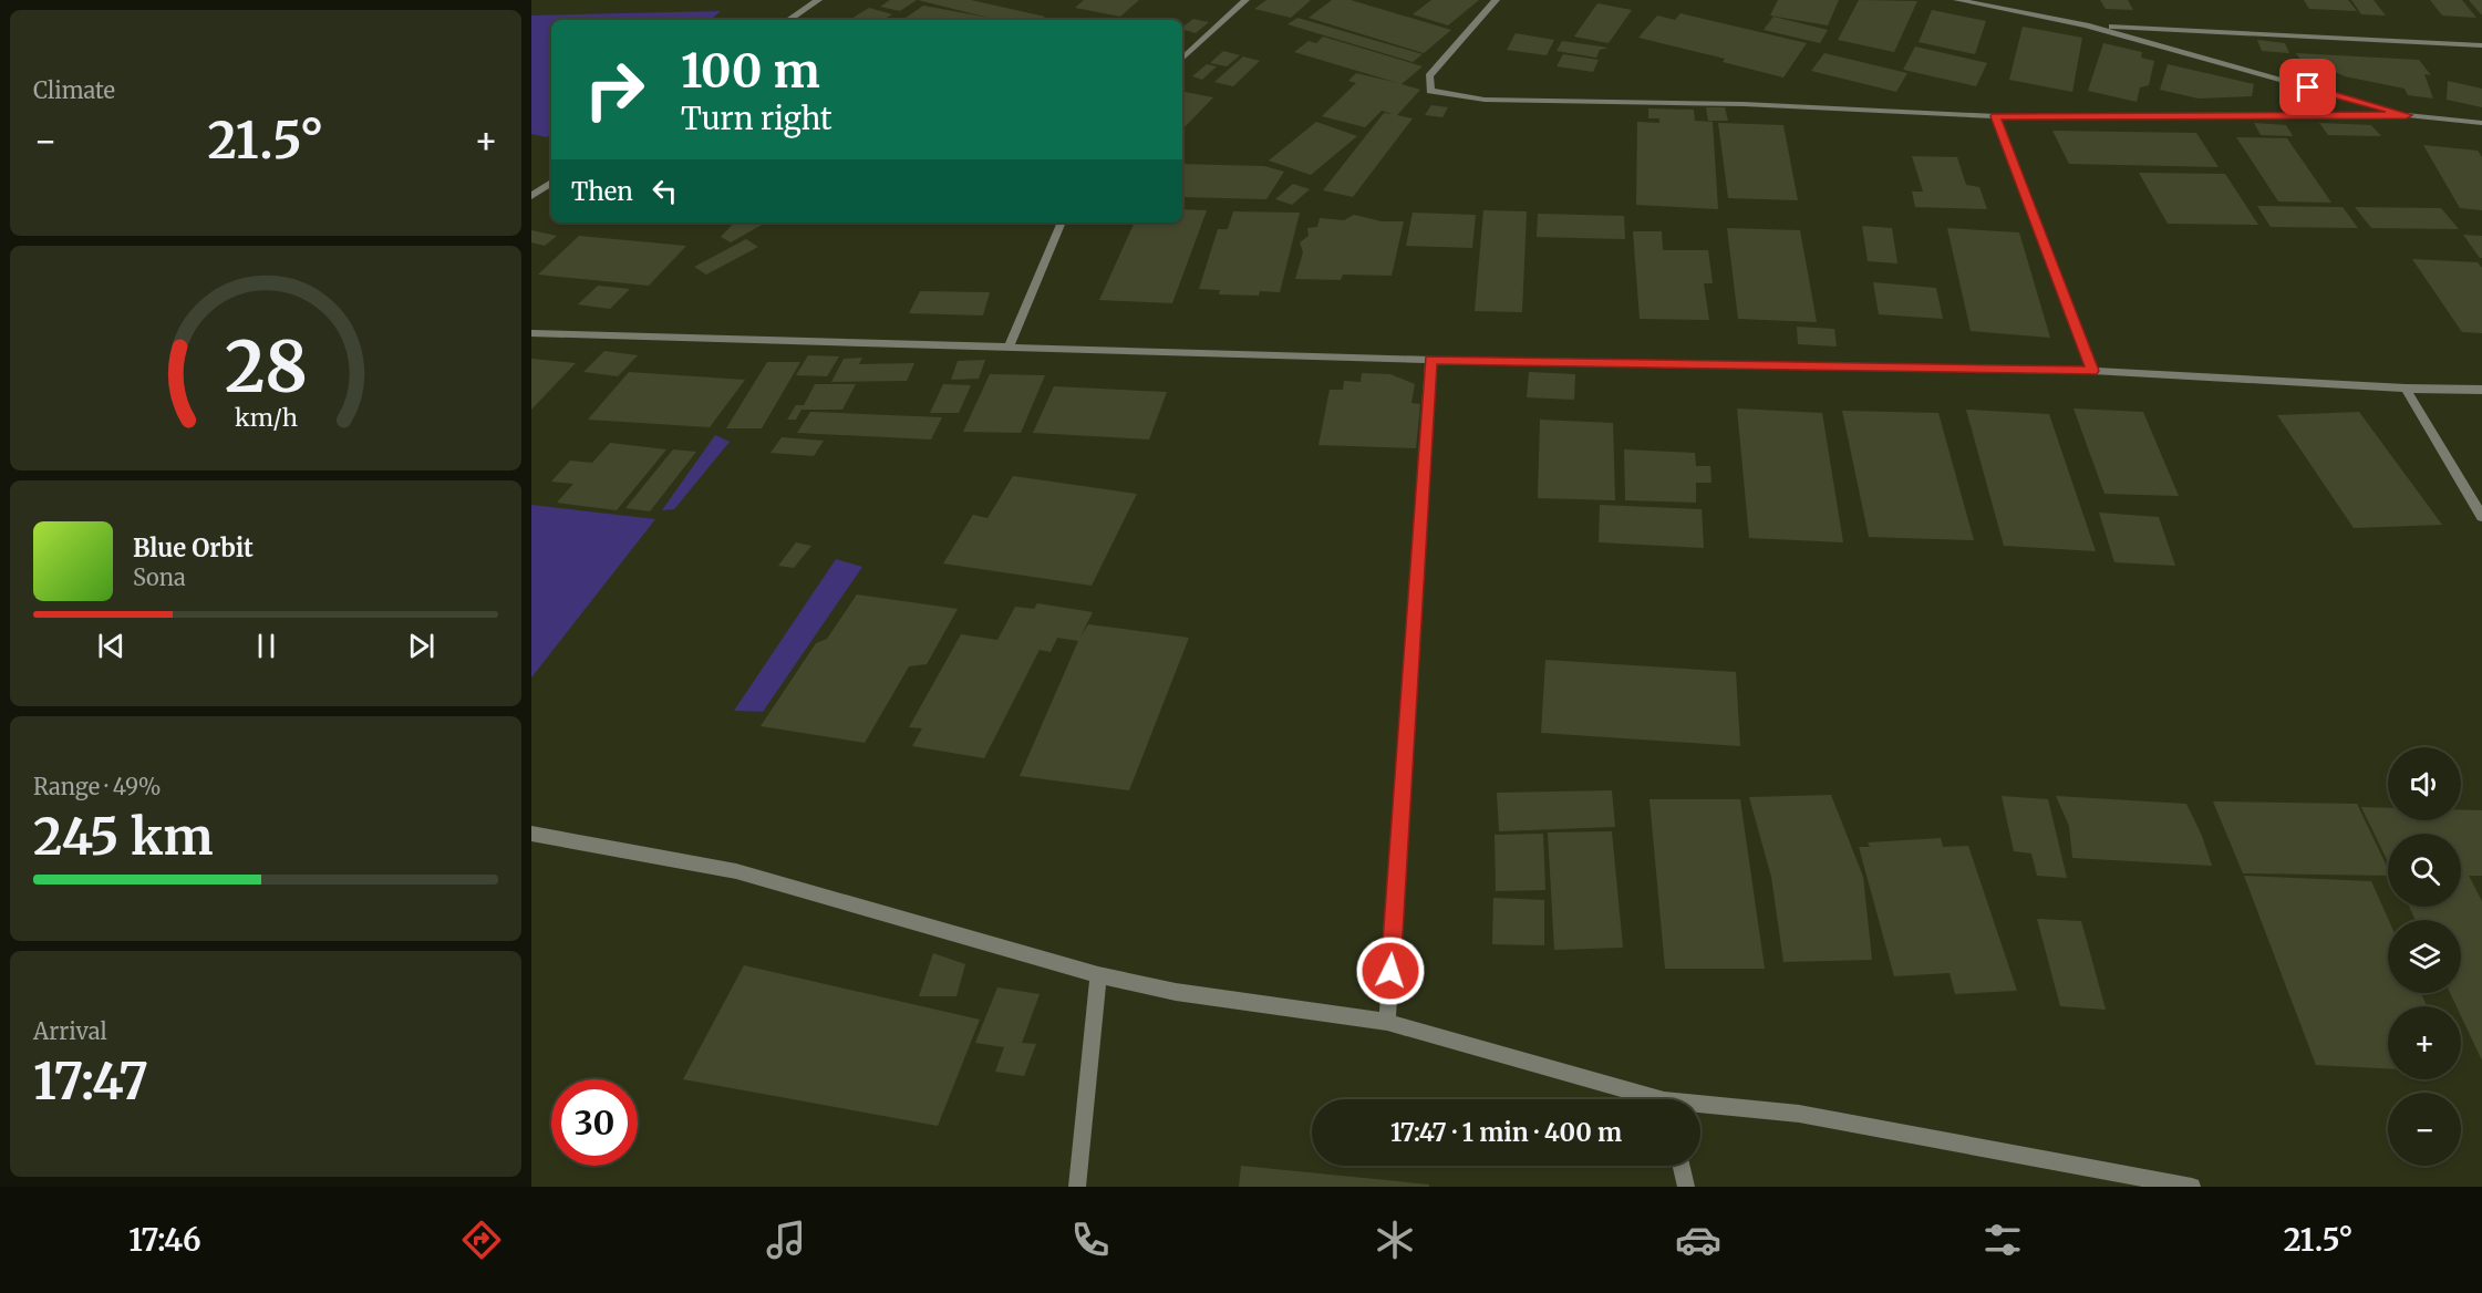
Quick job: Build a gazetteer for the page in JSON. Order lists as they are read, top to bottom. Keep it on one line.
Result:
{"page":{"tile":["Climate",["Range · 49%","245 km"],["Arrival","17:47"]],"turn":["100 m","Turn right"],"heat":["−","21.5°","+"],"then":"Then","song":["Blue Orbit","Sona"],"map_buttons":["+","−"],"limit":"30","trip":"17:47 · 1 min · 400 m","tabs":["17:46","21.5°"],"gauge":["28","km/h"]}}
